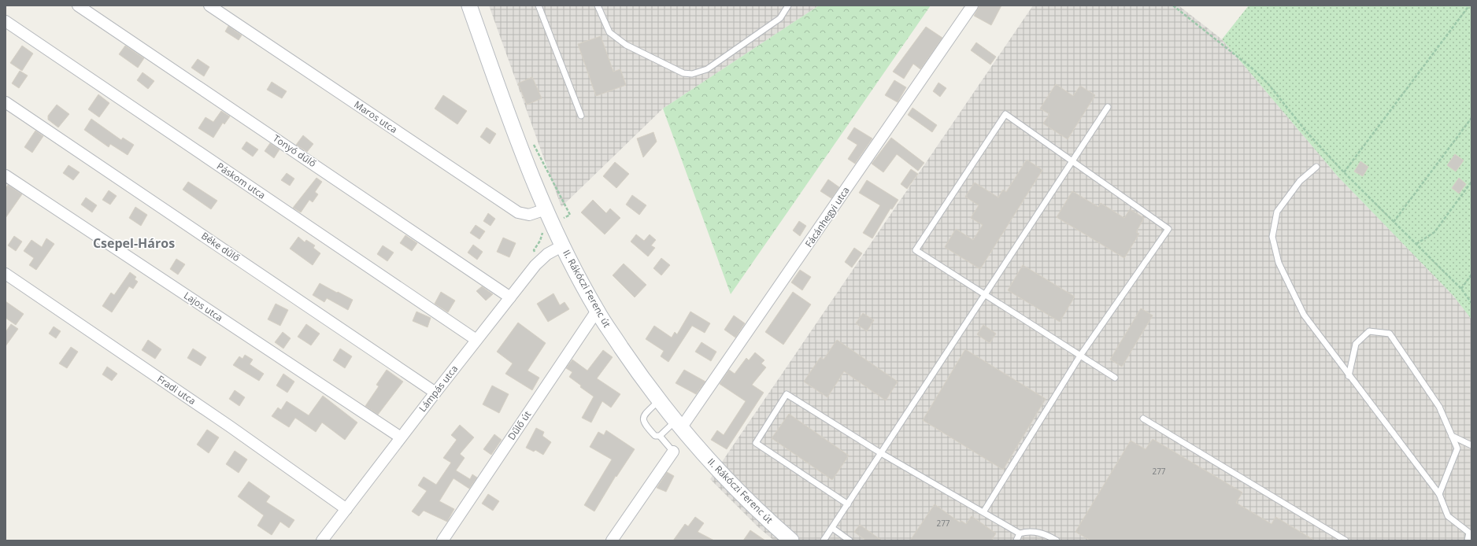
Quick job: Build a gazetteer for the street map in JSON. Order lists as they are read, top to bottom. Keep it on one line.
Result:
{"streets":{"main road":["II. Rákóczi Ferenc út"],"street":["Maros utca","Tonyó dűlő","Páskom utca","Fácánhegyi utca","Béke dűlő","Lajos utca","Lámpás utca","Fradi utca","Dűlő út"]},"crossings":[["Maros utca","II. Rákóczi Ferenc út"],["Tonyó dűlő","Lámpás utca"],["Páskom utca","Lámpás utca"],["Fácánhegyi utca","II. Rákóczi Ferenc út"],["Béke dűlő","Lámpás utca"],["II. Rákóczi Ferenc út","Lámpás utca"],["II. Rákóczi Ferenc út","Dűlő út"],["Lajos utca","Lámpás utca"],["Lámpás utca","Fradi utca"]],"districts":["Csepel-Háros"],"house_numbers":["277","277"]}
